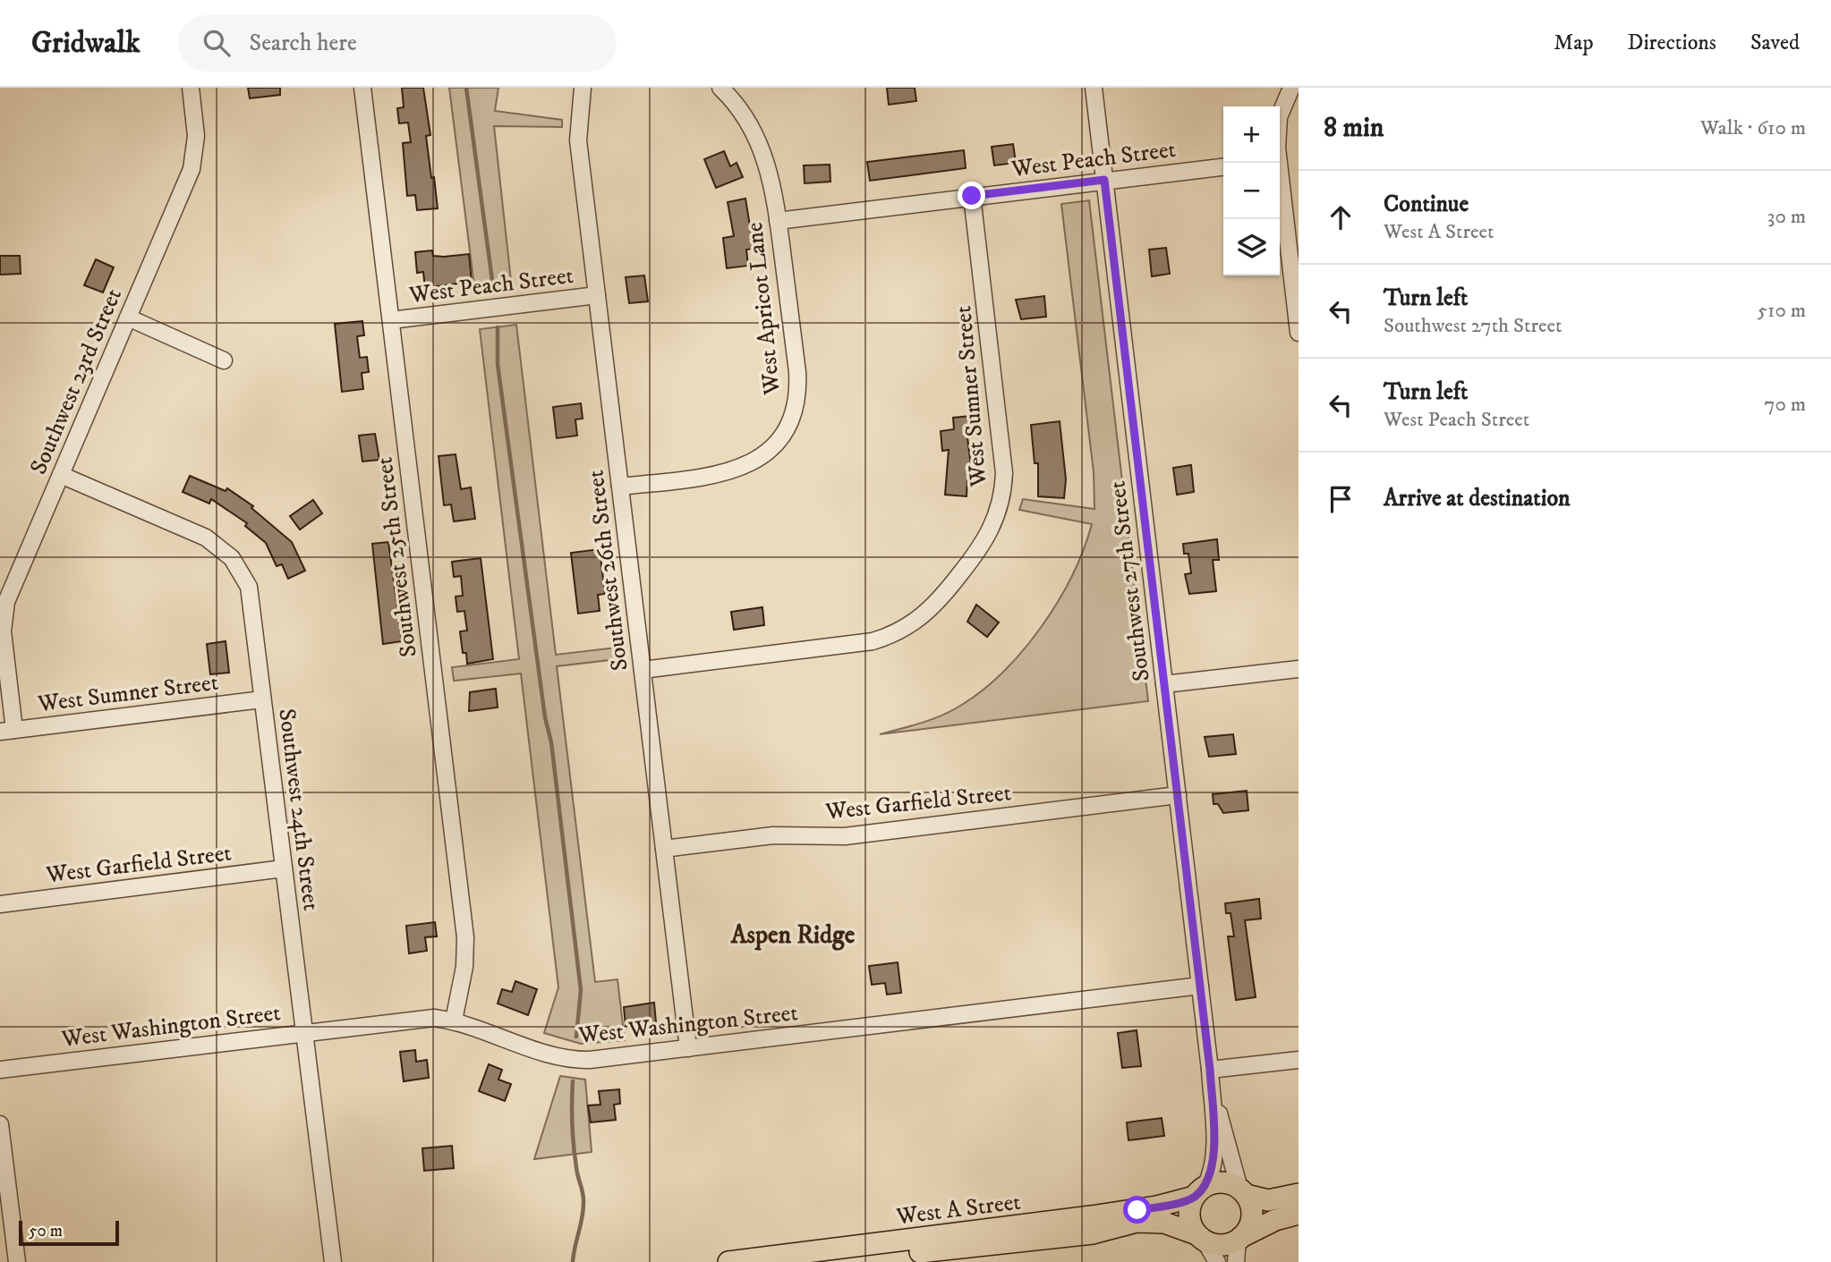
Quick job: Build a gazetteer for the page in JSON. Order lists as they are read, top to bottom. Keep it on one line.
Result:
{"streets":{"main road":["West A Street"],"street":["West Peach Street","West Apricot Lane","Southwest 23rd Street","West Sumner Street","Southwest 25th Street","Southwest 26th Street","Southwest 27th Street","West Garfield Street","Southwest 24th Street","West Washington Street"]},"crossings":[["West Peach Street","West Apricot Lane"],["West Peach Street","West Sumner Street"],["West Peach Street","Southwest 25th Street"],["West Peach Street","Southwest 26th Street"],["West Peach Street","Southwest 27th Street"],["West Apricot Lane","Southwest 26th Street"],["Southwest 23rd Street","West Sumner Street"],["Southwest 23rd Street","Southwest 24th Street"],["West Sumner Street","Southwest 26th Street"],["West Sumner Street","Southwest 24th Street"],["Southwest 25th Street","West Washington Street"],["Southwest 26th Street","West Garfield Street"],["Southwest 26th Street","West Washington Street"],["Southwest 27th Street","West Garfield Street"],["Southwest 27th Street","West Washington Street"],["Southwest 27th Street","West A Street"],["West Garfield Street","Southwest 24th Street"],["Southwest 24th Street","West Washington Street"]],"districts":["Aspen Ridge"],"scale_bar":"50 m","page":{"header":"Gridwalk","search":"Search here","nav":["Map","Directions","Saved"],"heading":["8 min","Walk · 610 m"],"map_buttons":["+","−"],"list":[["Continue","West A Street","30 m"],["Turn left","Southwest 27th Street","510 m"],["Turn left","West Peach Street","70 m"],"Arrive at destination"],"scale":"50 m"}}
